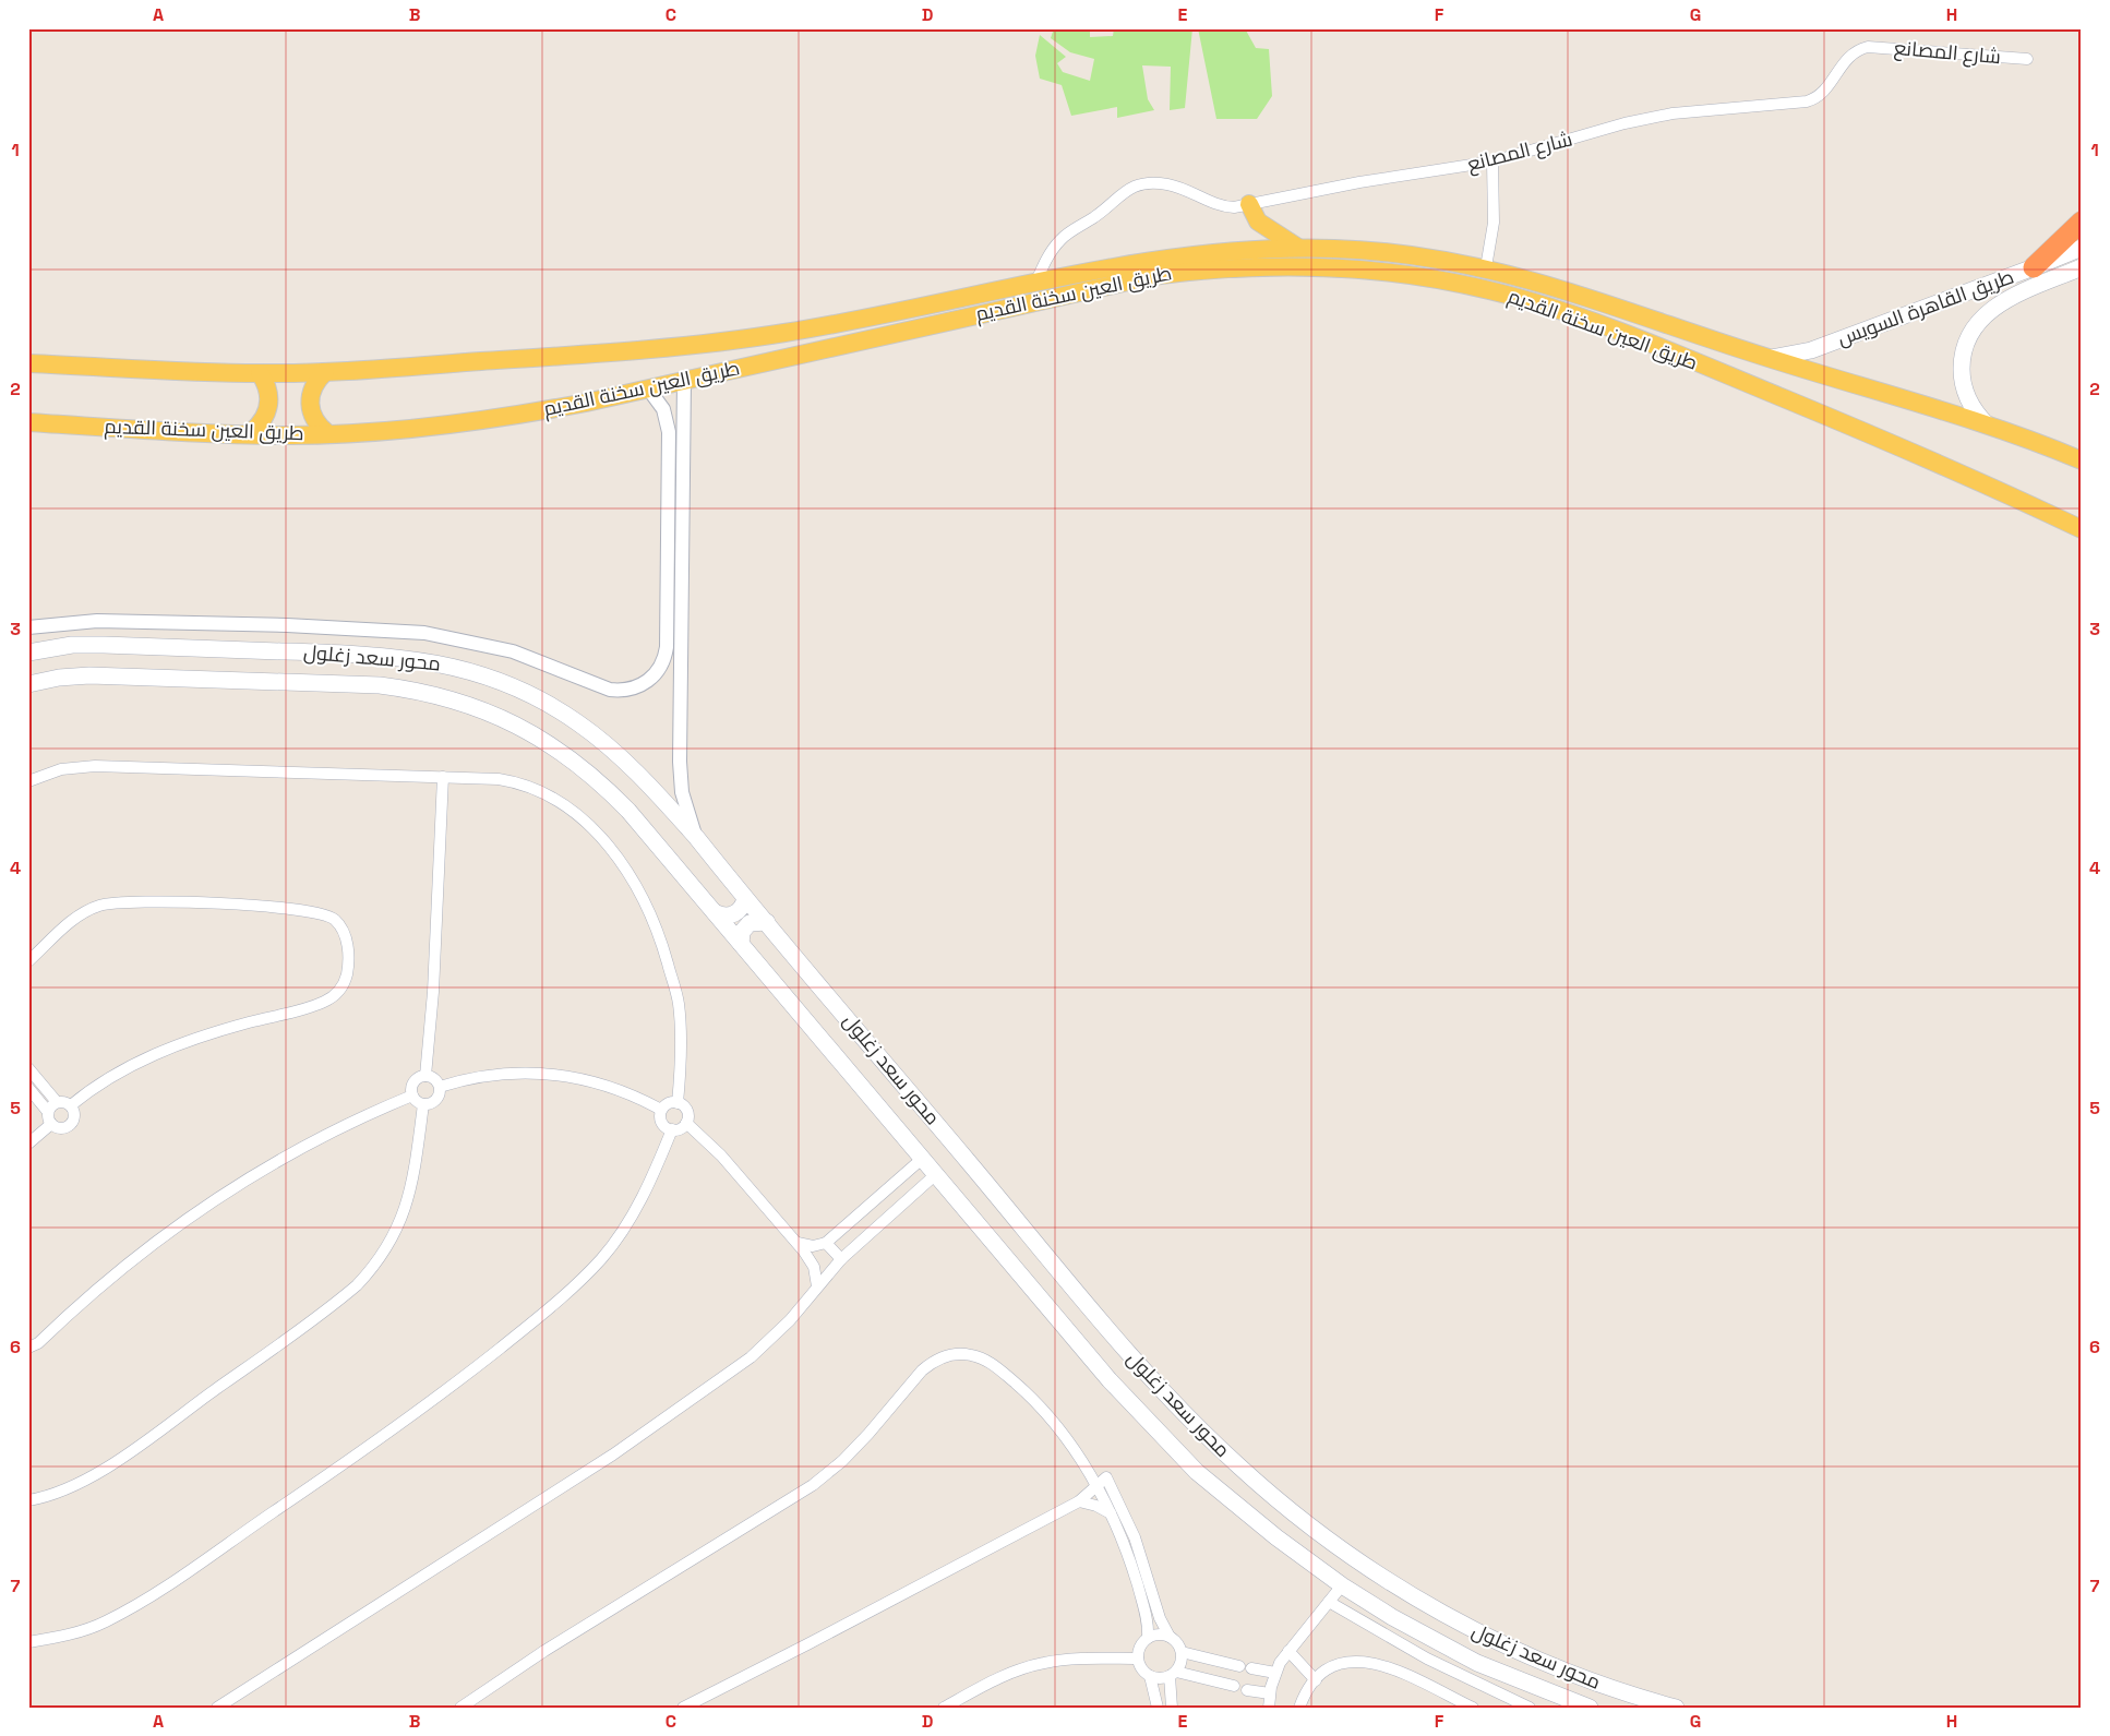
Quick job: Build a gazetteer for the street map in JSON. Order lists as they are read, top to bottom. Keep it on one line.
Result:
{"streets":{"main road":["طريق العين سخنة القديم","طريق القاهرة السويس","محور سعد زغلول"],"street":["شارع المصانع"]},"crossings":[["شارع المصانع","طريق العين سخنة القديم"],["طريق العين سخنة القديم","طريق القاهرة السويس"]],"grid":{"columns":["A","B","C","D","E","F","G","H"],"rows":["1","2","3","4","5","6","7"]}}
